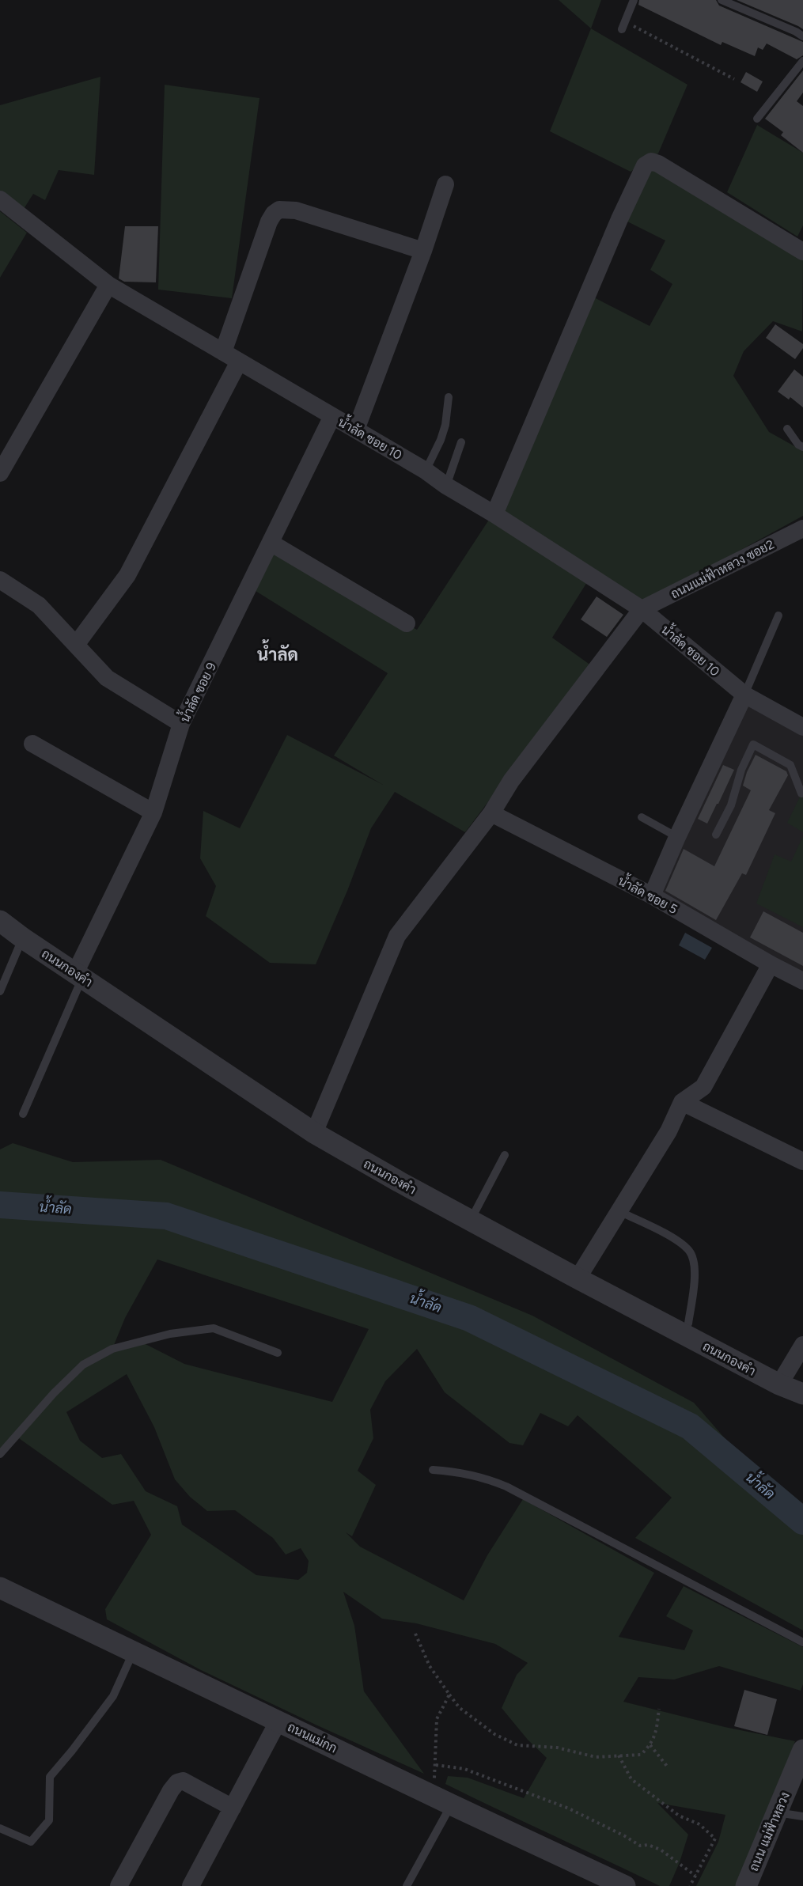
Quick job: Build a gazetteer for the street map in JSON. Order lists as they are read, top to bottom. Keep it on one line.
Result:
{"streets":{"street":["น้ำลัด ซอย 10","ถนนแม่ฟ้าหลวง ซอย2","น้ำลัด ซอย 9","น้ำลัด ซอย 5","ถนนกองคำ","ถนนแม่กก","ถนน แม่ฟ้าหลวง"]},"crossings":[["น้ำลัด ซอย 10","ถนนแม่ฟ้าหลวง ซอย2"],["น้ำลัด ซอย 10","น้ำลัด ซอย 9"],["น้ำลัด ซอย 9","ถนนกองคำ"]],"districts":["น้ำลัด"],"water":["น้ำลัด"]}
